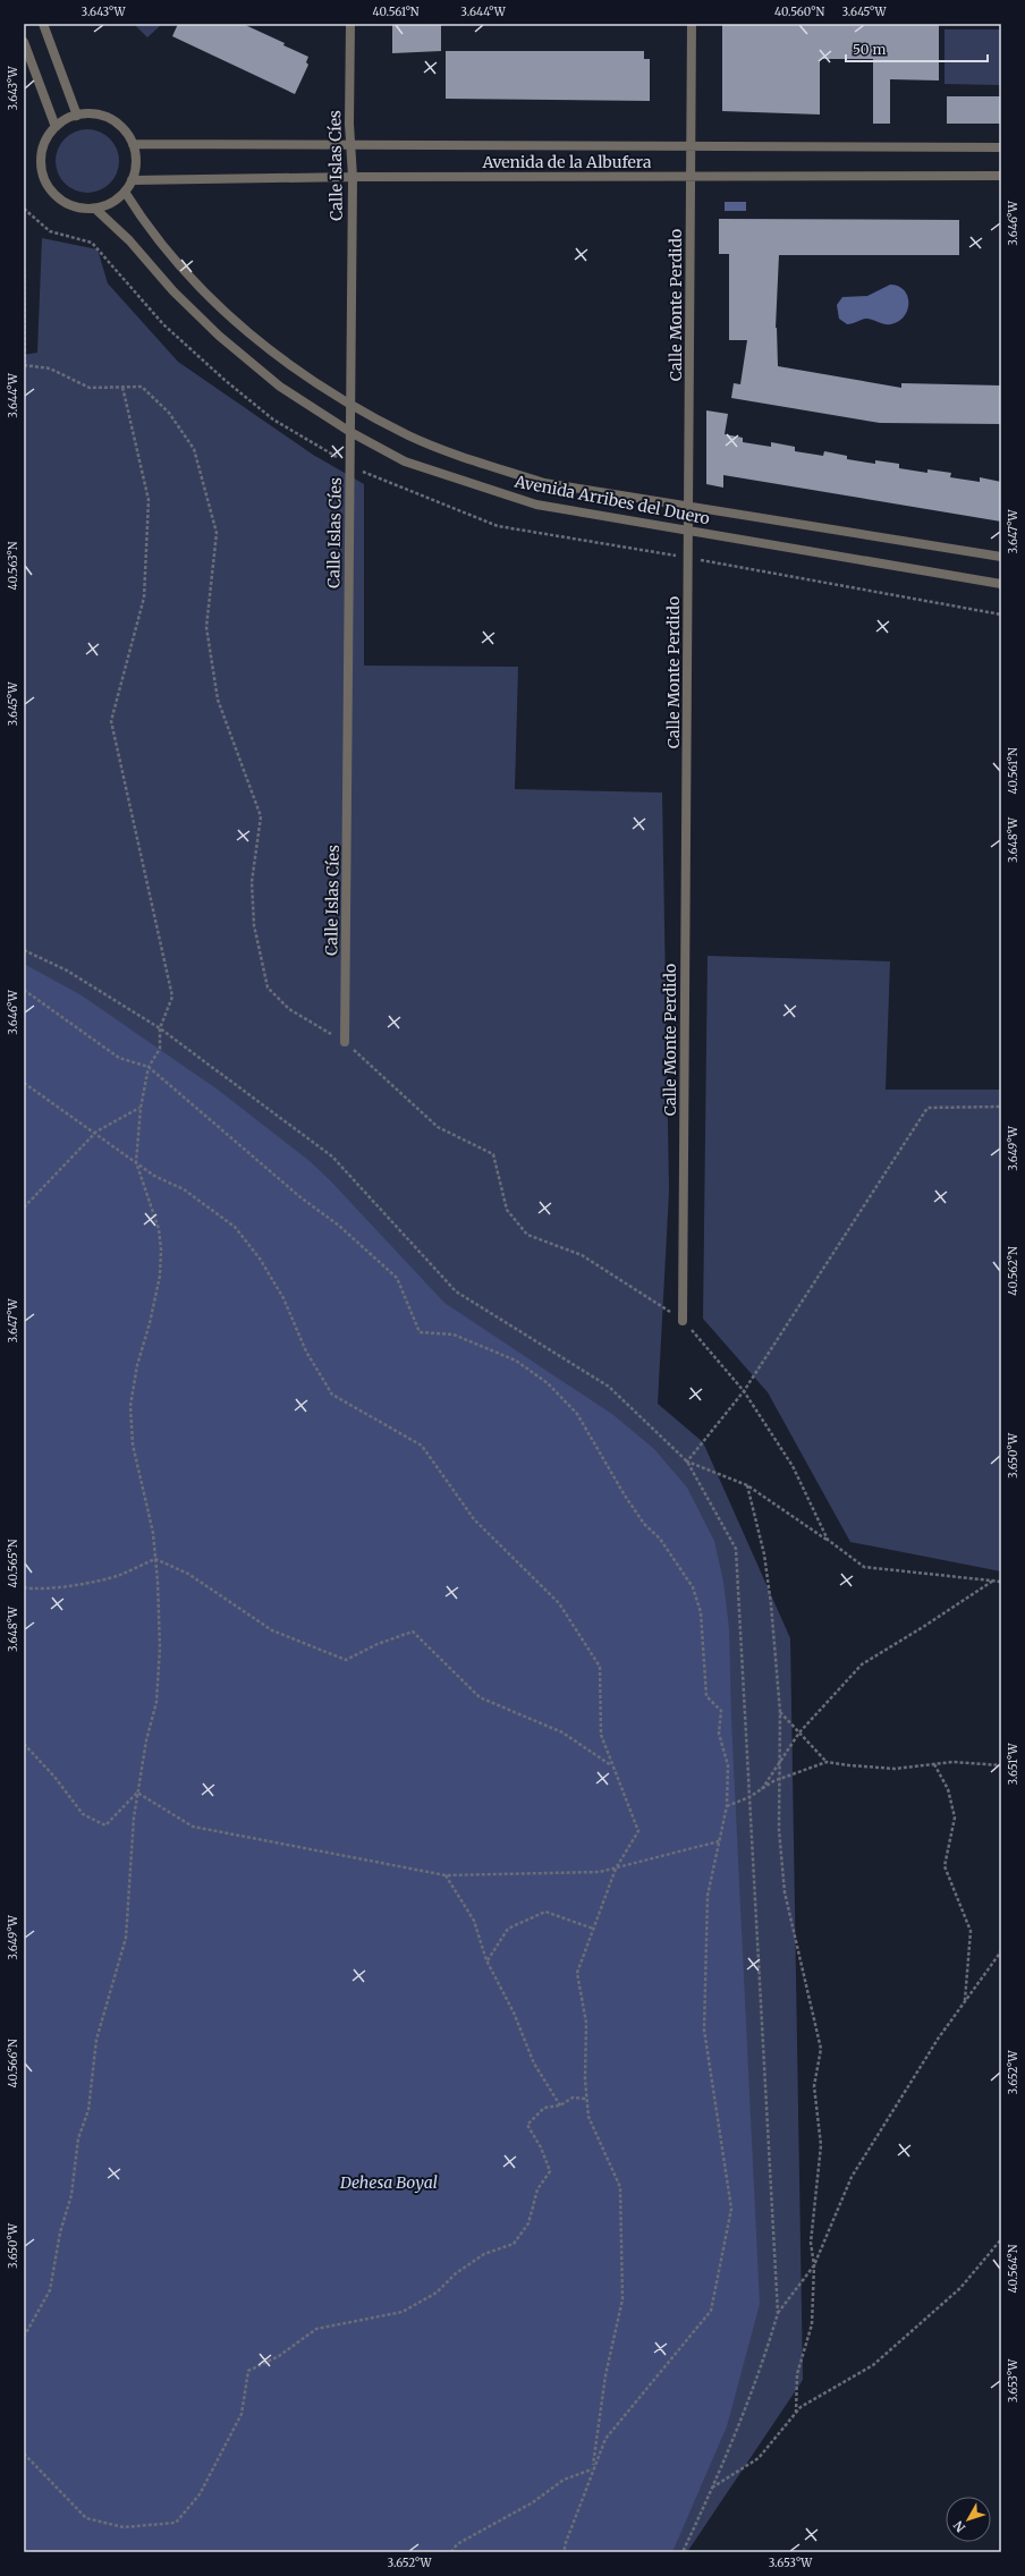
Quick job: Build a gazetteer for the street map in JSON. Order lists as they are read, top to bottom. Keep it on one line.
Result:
{"streets":{"street":["Avenida de la Albufera","Calle Islas Cíes","Calle Monte Perdido","Avenida Arribes del Duero"]},"crossings":[["Avenida de la Albufera","Calle Islas Cíes"],["Avenida de la Albufera","Calle Monte Perdido"],["Avenida de la Albufera","Avenida Arribes del Duero"],["Calle Islas Cíes","Avenida Arribes del Duero"],["Calle Monte Perdido","Avenida Arribes del Duero"]],"parks":["Dehesa Boyal"],"scale_bar":"50 m","north":"bottom left","coordinates":["3.643°W","40.561°N","3.644°W","40.560°N","3.645°W","3.646°W","3.647°W","40.563°N","3.648°W","3.649°W","40.562°N","3.650°W","40.565°N","3.651°W","40.566°N","3.652°W","40.564°N","3.653°W"]}
